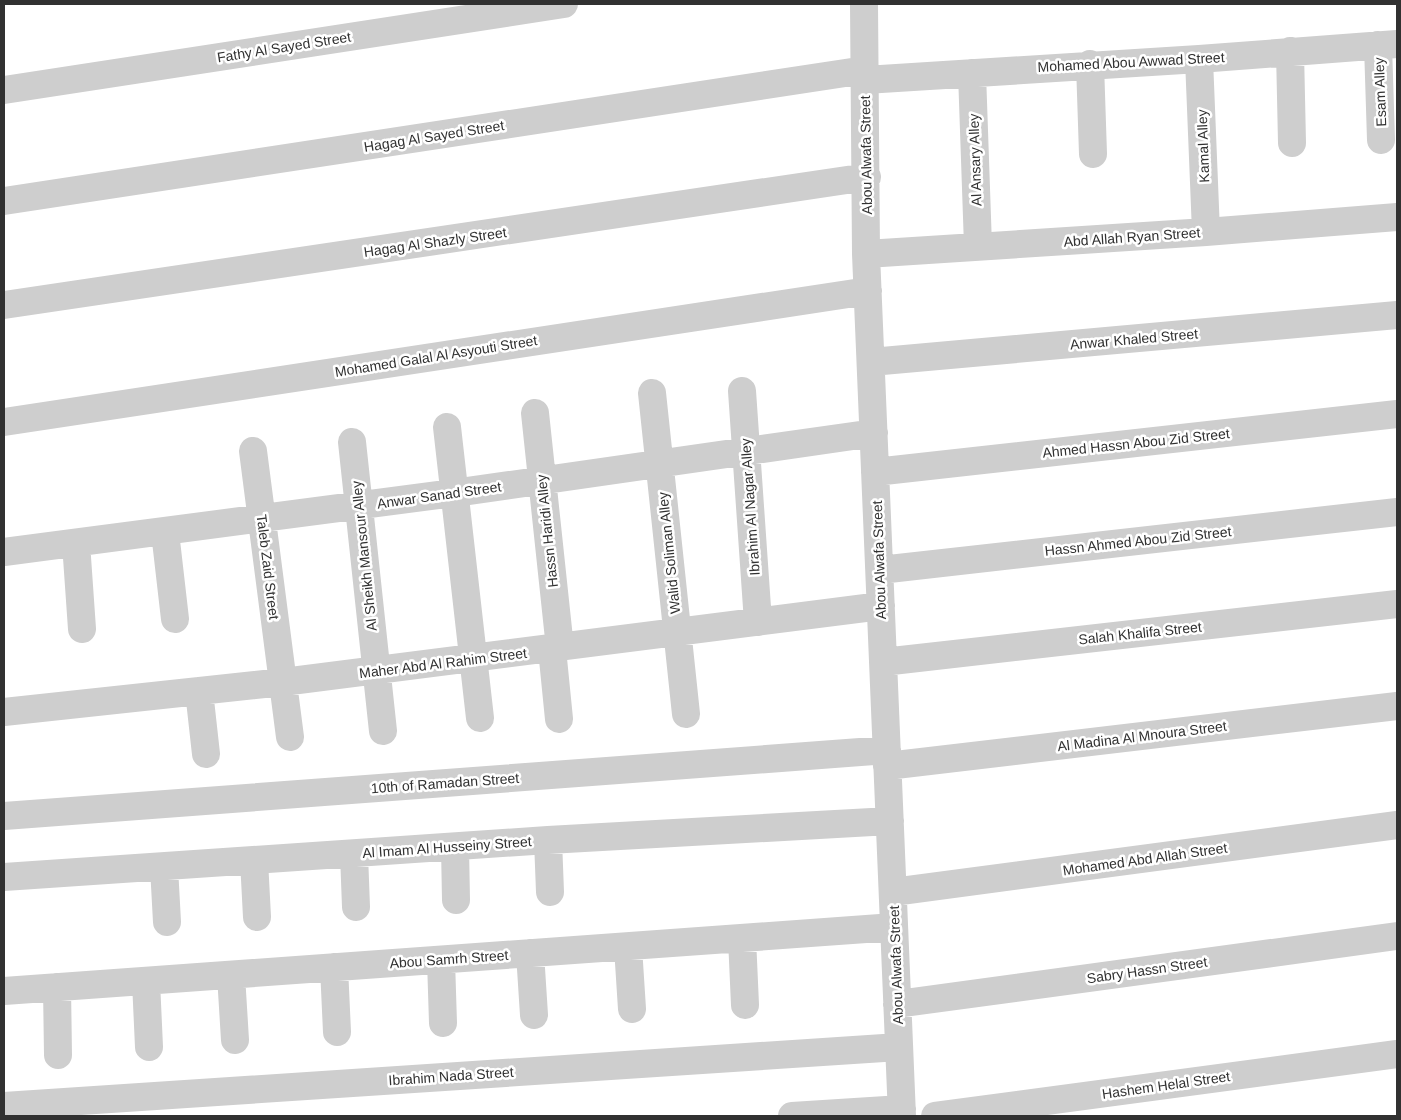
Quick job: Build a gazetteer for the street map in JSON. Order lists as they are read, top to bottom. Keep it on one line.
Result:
{"streets":{"street":["Fathy Al Sayed Street","Mohamed Abou Awwad Street","Esam Alley","Hagag Al Sayed Street","Kamal Alley","Abou Alwafa Street","Al Ansary Alley","Abd Allah Ryan Street","Hagag Al Shazly Street","Anwar Khaled Street","Mohamed Galal Al Asyouti Street","Ahmed Hassn Abou Zid Street","Anwar Sanad Street","Ibrahim Al Nagar Alley","Hassn Haridi Alley","Hassn Ahmed Abou Zid Street","Walid Soliman Alley","Al Sheikh Mansour Alley","Taleb Zaid Street","Salah Khalifa Street","Maher Abd Al Rahim Street","Al Madina Al Mnoura Street","10th of Ramadan Street","Al Imam Al Husseiny Street","Mohamed Abd Allah Street","Abou Samrh Street","Sabry Hassn Street","Ibrahim Nada Street","Hashem Helal Street"]},"crossings":[["Mohamed Abou Awwad Street","Esam Alley"],["Mohamed Abou Awwad Street","Hagag Al Sayed Street"],["Mohamed Abou Awwad Street","Kamal Alley"],["Mohamed Abou Awwad Street","Abou Alwafa Street"],["Mohamed Abou Awwad Street","Al Ansary Alley"],["Hagag Al Sayed Street","Abou Alwafa Street"],["Kamal Alley","Abd Allah Ryan Street"],["Abou Alwafa Street","Abd Allah Ryan Street"],["Abou Alwafa Street","Hagag Al Shazly Street"],["Abou Alwafa Street","Anwar Khaled Street"],["Abou Alwafa Street","Mohamed Galal Al Asyouti Street"],["Abou Alwafa Street","Ahmed Hassn Abou Zid Street"],["Abou Alwafa Street","Anwar Sanad Street"],["Abou Alwafa Street","Hassn Ahmed Abou Zid Street"],["Abou Alwafa Street","Salah Khalifa Street"],["Abou Alwafa Street","Maher Abd Al Rahim Street"],["Abou Alwafa Street","Al Madina Al Mnoura Street"],["Abou Alwafa Street","10th of Ramadan Street"],["Abou Alwafa Street","Al Imam Al Husseiny Street"],["Abou Alwafa Street","Mohamed Abd Allah Street"],["Abou Alwafa Street","Abou Samrh Street"],["Abou Alwafa Street","Sabry Hassn Street"],["Abou Alwafa Street","Ibrahim Nada Street"],["Al Ansary Alley","Abd Allah Ryan Street"],["Anwar Sanad Street","Ibrahim Al Nagar Alley"],["Anwar Sanad Street","Hassn Haridi Alley"],["Anwar Sanad Street","Walid Soliman Alley"],["Anwar Sanad Street","Al Sheikh Mansour Alley"],["Anwar Sanad Street","Taleb Zaid Street"],["Ibrahim Al Nagar Alley","Maher Abd Al Rahim Street"],["Hassn Haridi Alley","Maher Abd Al Rahim Street"],["Walid Soliman Alley","Maher Abd Al Rahim Street"],["Al Sheikh Mansour Alley","Maher Abd Al Rahim Street"],["Taleb Zaid Street","Maher Abd Al Rahim Street"],["Al Madina Al Mnoura Street","10th of Ramadan Street"]]}
